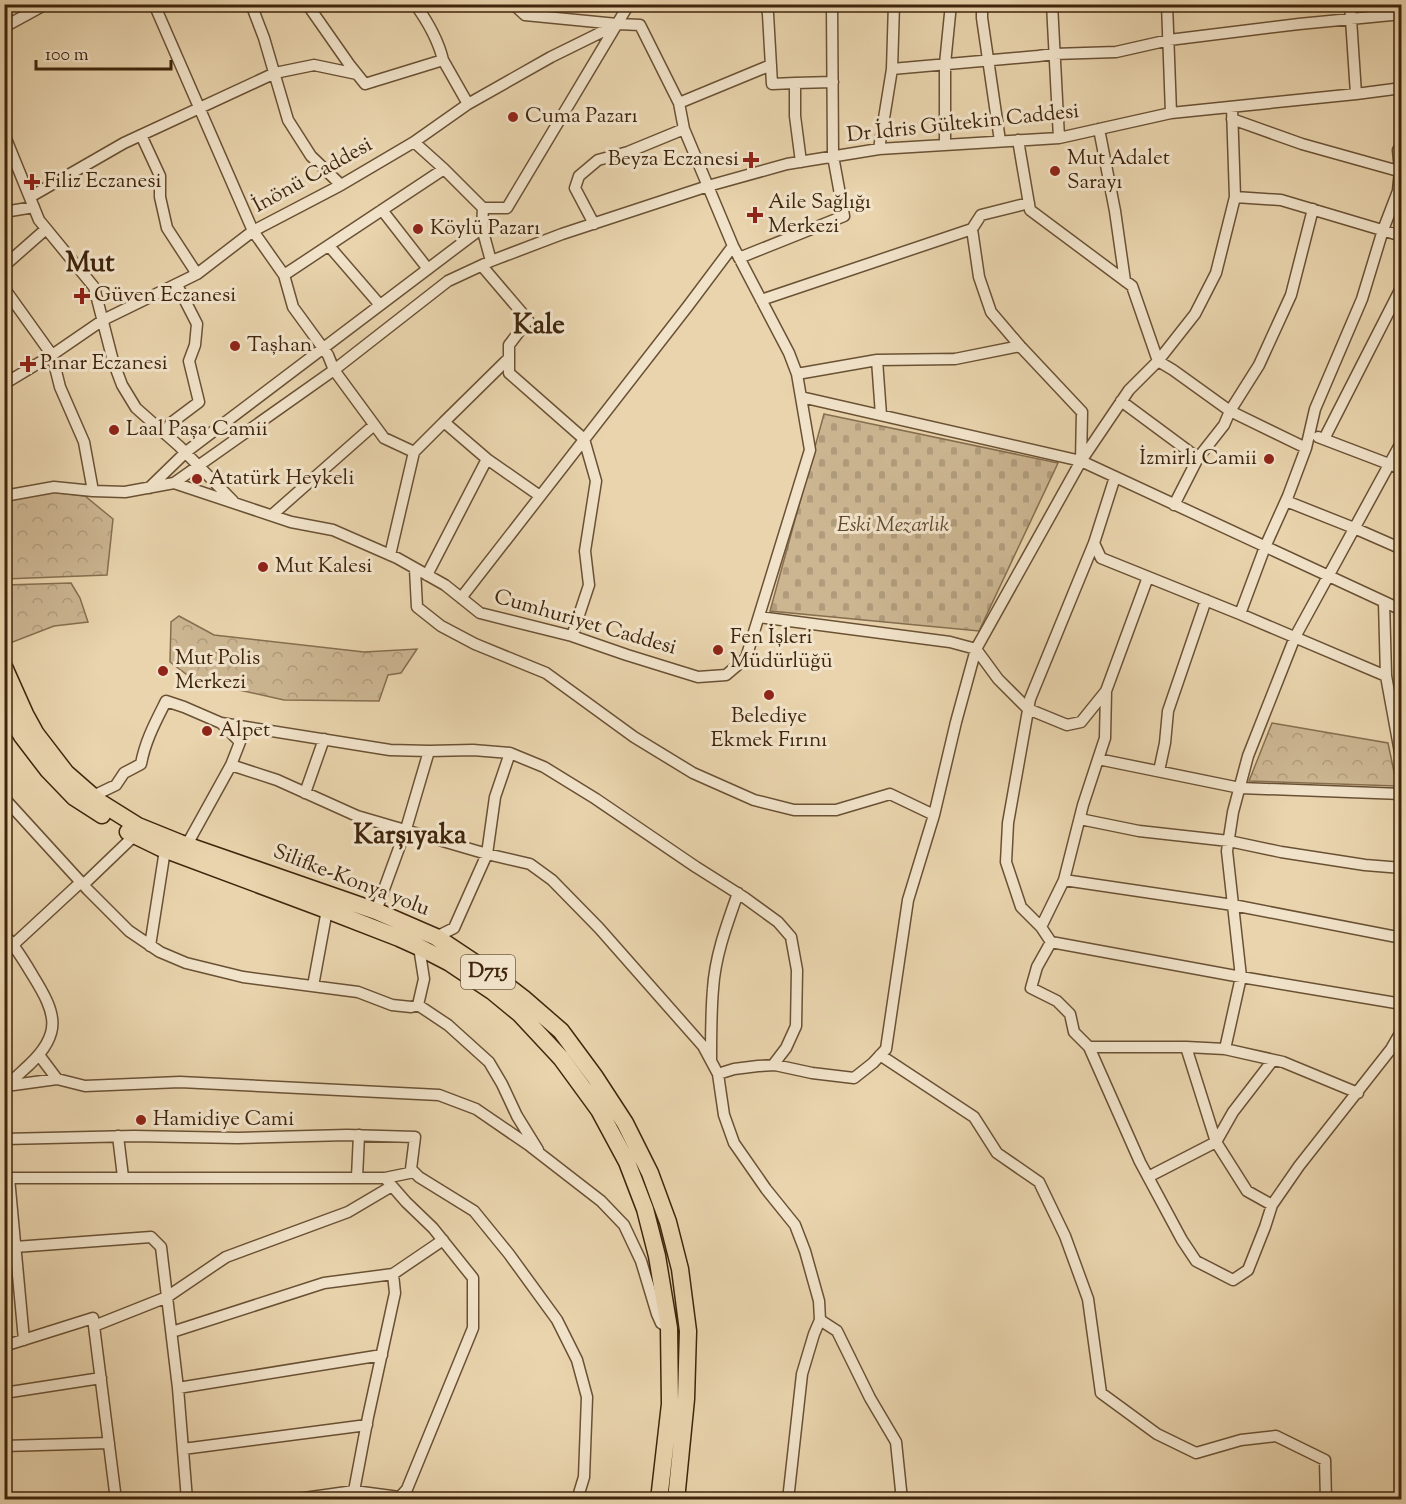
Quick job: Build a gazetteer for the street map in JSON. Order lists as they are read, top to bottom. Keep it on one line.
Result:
{"streets":{"highway":["Silifke-Konya yolu","D715"],"street":["Dr İdris Gültekin Caddesi","İnönü Caddesi","Cumhuriyet Caddesi"]},"crossings":[["Dr İdris Gültekin Caddesi","Cumhuriyet Caddesi"]],"districts":["Mut","Kale","Karşıyaka"],"parks":["Eski Mezarlık"],"places":{"other":["Cuma Pazarı","Mut Adalet Sarayı","Köylü Pazarı","Taşhan","Laal Paşa Camii","İzmirli Camii","Atatürk Heykeli","Mut Kalesi","Fen İşleri Müdürlüğü","Mut Polis Merkezi","Belediye Ekmek Fırını","Alpet","Hamidiye Cami"],"health":["Beyza Eczanesi","Filiz Eczanesi","Aile Sağlığı Merkezi","Güven Eczanesi","Pınar Eczanesi"]},"scale_bar":"100 m"}
